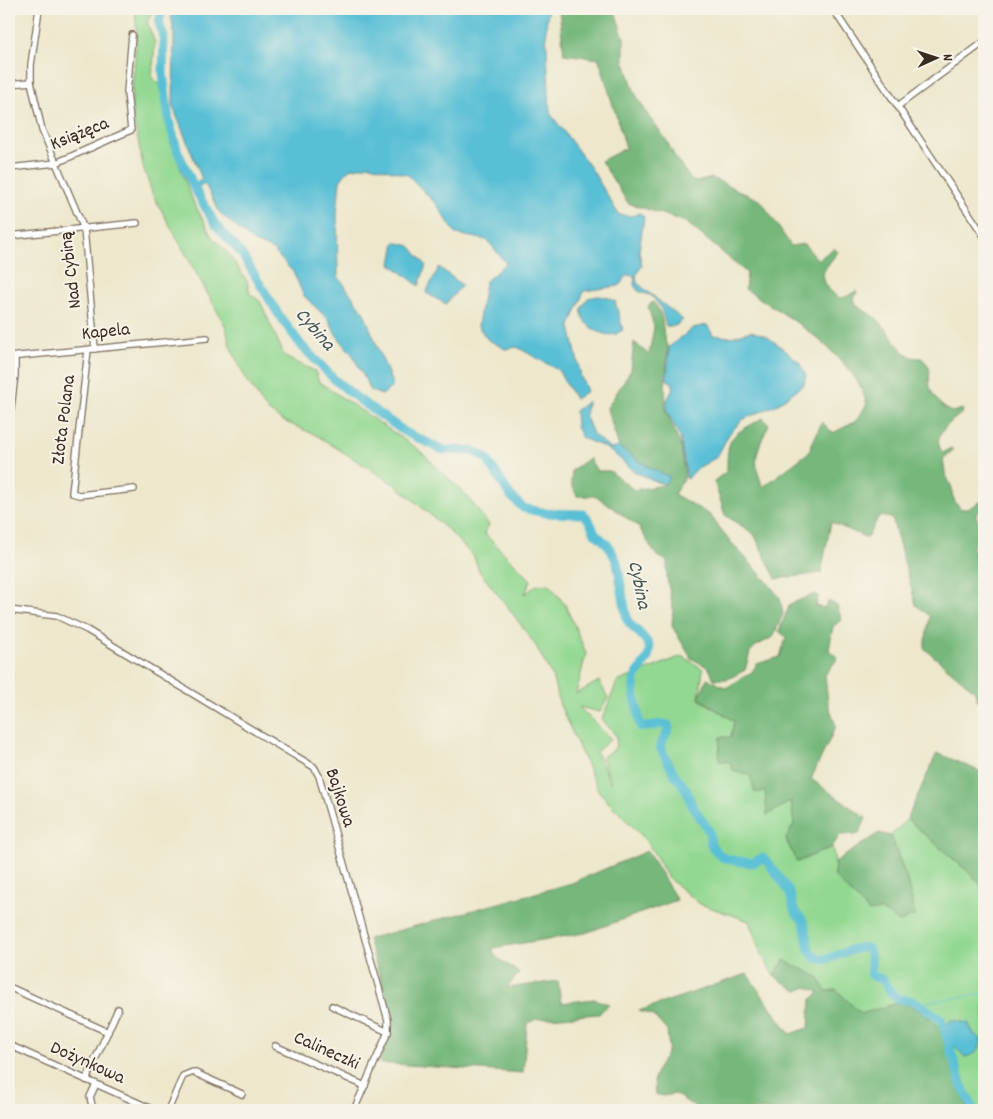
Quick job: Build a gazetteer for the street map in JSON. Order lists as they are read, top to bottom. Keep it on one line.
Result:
{"streets":{"street":["Książęca","Nad Cybiną","Kapela","Złota Polana","Bajkowa","Calineczki","Dożynkowa"]},"crossings":[["Książęca","Nad Cybiną"],["Nad Cybiną","Kapela"],["Nad Cybiną","Złota Polana"],["Kapela","Złota Polana"],["Bajkowa","Calineczki"]],"water":["Cybina"],"north":"right"}
